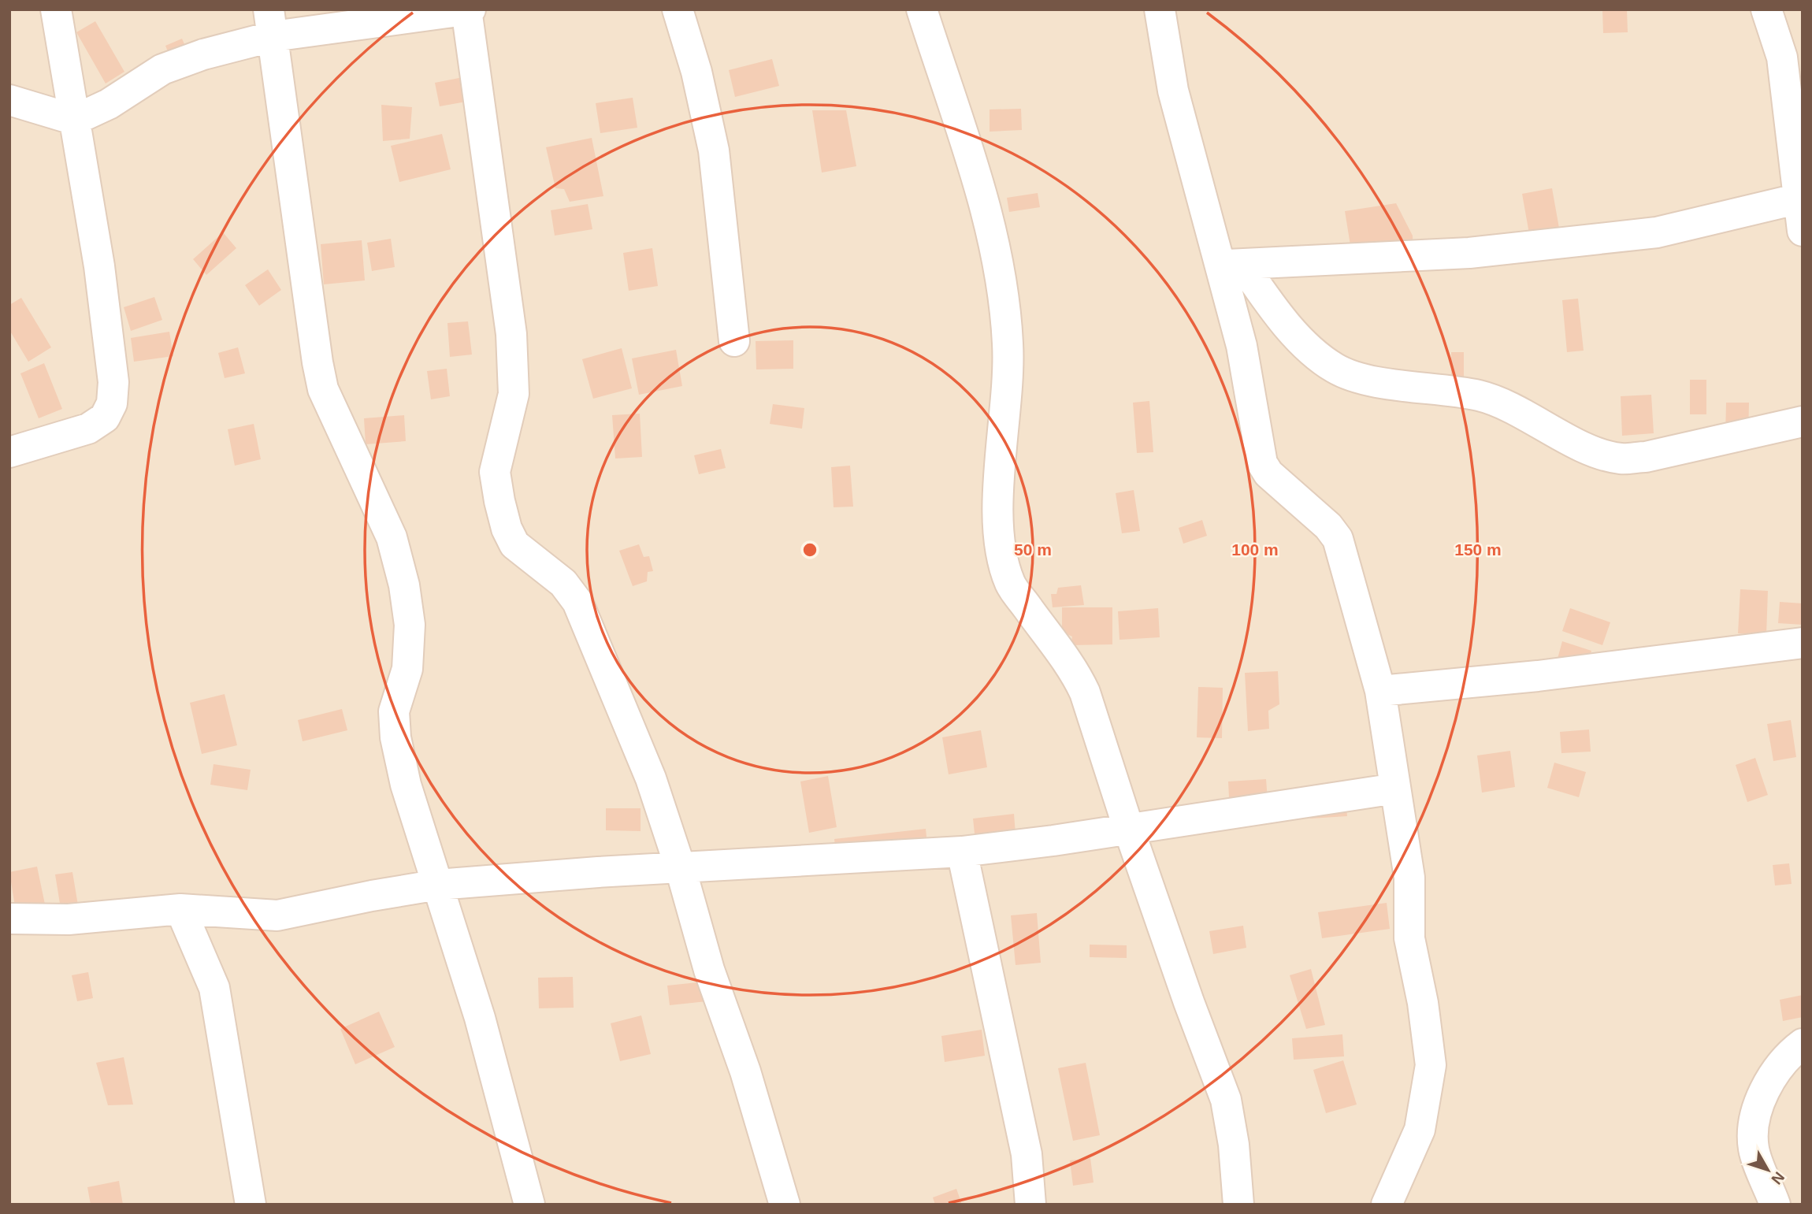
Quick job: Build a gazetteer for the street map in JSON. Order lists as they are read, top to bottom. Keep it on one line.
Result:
{"north":"bottom right","rings":["50 m","100 m","150 m"]}
